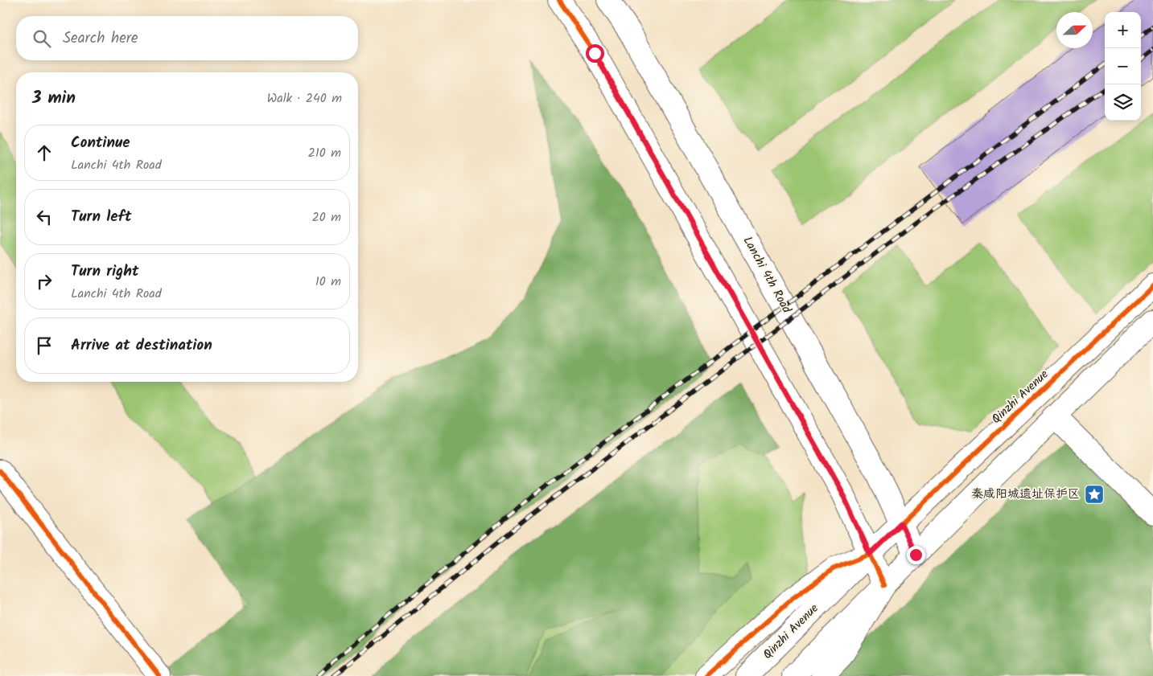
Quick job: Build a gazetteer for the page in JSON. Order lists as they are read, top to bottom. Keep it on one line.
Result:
{"streets":{"street":["Lanchi 4th Road","Qinzhi Avenue"]},"crossings":[["Lanchi 4th Road","Qinzhi Avenue"]],"places":{"place":["秦咸阳城遗址保护区"]},"north":"right","page":{"map_buttons":["+","−"],"search":"Search here","heading":["3 min","Walk · 240 m"],"list":[["Continue","Lanchi 4th Road","210 m"],["Turn left","20 m"],["Turn right","Lanchi 4th Road","10 m"],"Arrive at destination"]}}
